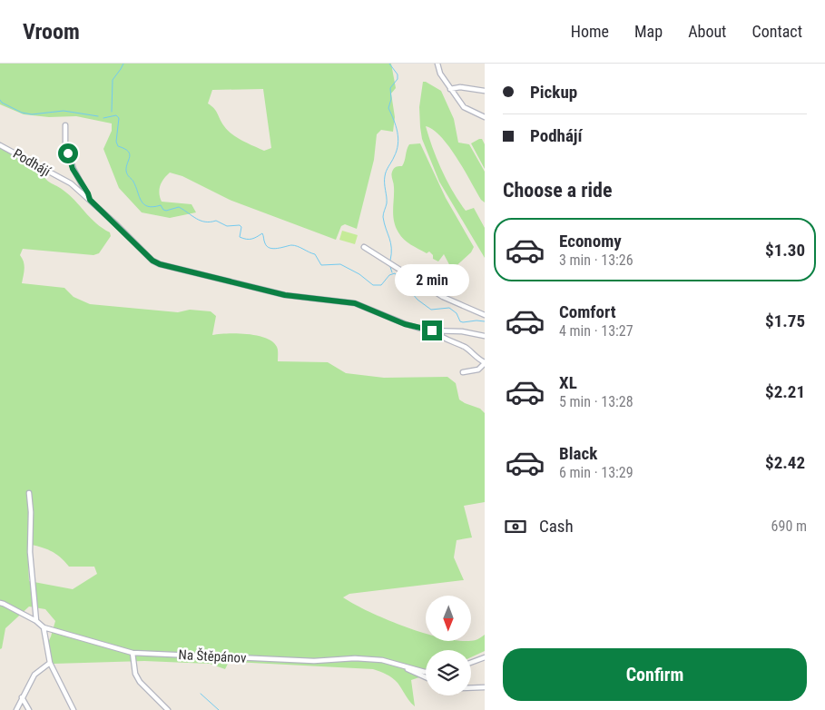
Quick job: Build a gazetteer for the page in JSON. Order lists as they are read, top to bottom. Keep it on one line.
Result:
{"streets":{"street":["Podhájí","Na Štěpánov"]},"north":"bottom","page":{"header":"Vroom","nav":["Home","Map","About","Contact"],"banner":["Pickup","Podhájí"],"heading":"Choose a ride","list":[{"name":"Economy","note":"3 min · 13:26","value":"$1.30"},{"name":"Comfort","note":"4 min · 13:27","value":"$1.75"},{"name":"XL","note":"5 min · 13:28","value":"$2.21"},{"name":"Black","note":"6 min · 13:29","value":"$2.42"}],"bubble":"2 min","pay":["Cash","690 m"],"buttons":"Confirm"}}
